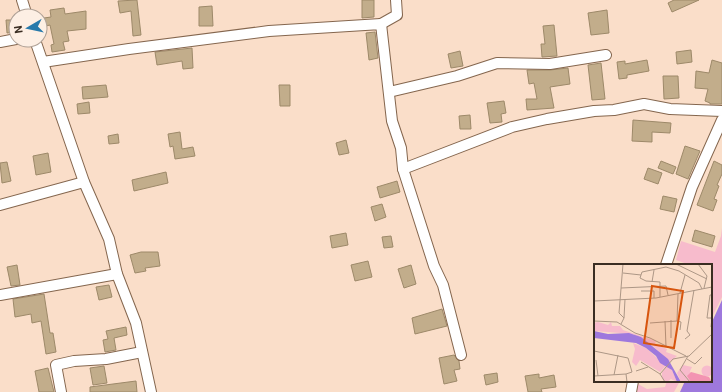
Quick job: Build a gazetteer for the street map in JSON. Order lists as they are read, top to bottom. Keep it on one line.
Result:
{"north":"left"}
